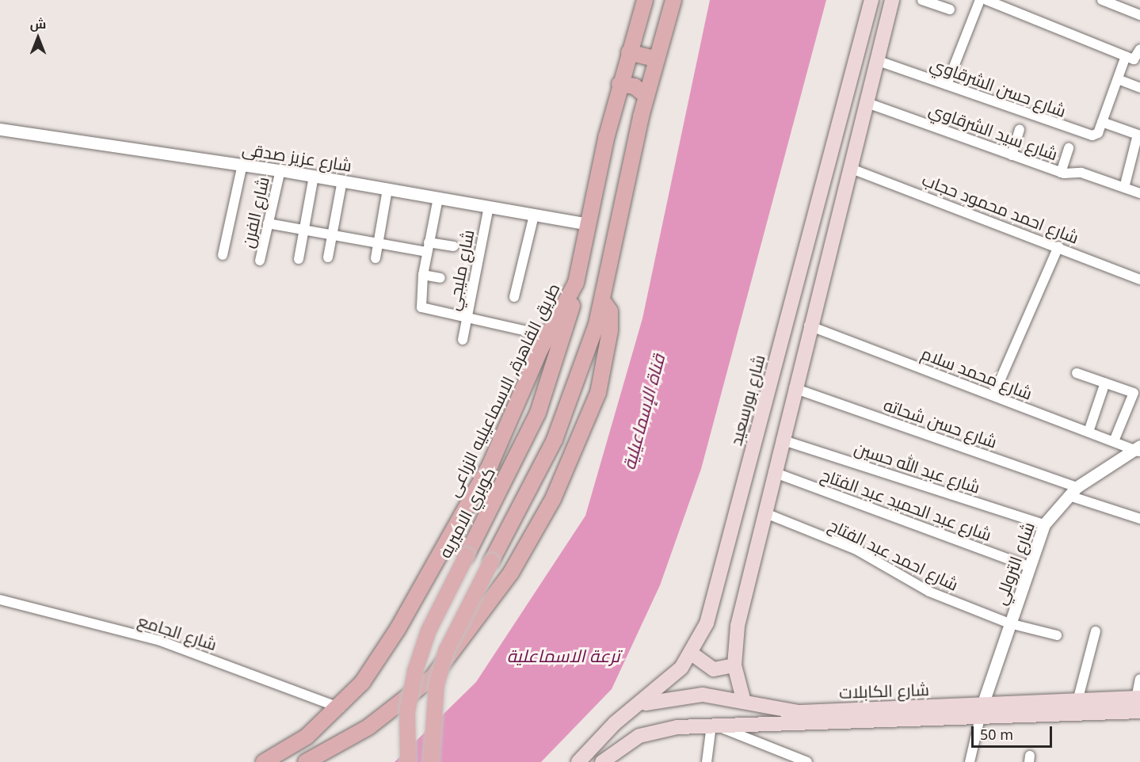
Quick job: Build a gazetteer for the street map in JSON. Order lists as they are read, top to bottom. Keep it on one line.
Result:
{"streets":{"main road":["طريق القاهرة, الاسماعيليه الزراعى","شارع بورسعيد","كوبري الاميريه","شارع الكابلات"],"street":["شارع حسن الشرقاوي","شارع سيد الشرقاوي","شارع عزيز صدقى","شارع احمد محمود حجاب","شارع الفرن","شارع مليجي","شارع محمد سلام","شارع حسن شحاته","شارع عبد الله حسين","شارع عبد الحميد عبد الفتاح","شارع احمد عبد الفتاح","شارع التروللي","شارع الجامع"]},"crossings":[["شارع عزيز صدقى","شارع الفرن"],["شارع عزيز صدقى","شارع مليجي"],["شارع عزيز صدقى","طريق القاهرة, الاسماعيليه الزراعى"],["شارع محمد سلام","شارع التروللي"],["طريق القاهرة, الاسماعيليه الزراعى","كوبري الاميريه"],["طريق القاهرة, الاسماعيليه الزراعى","شارع الجامع"],["شارع بورسعيد","شارع الكابلات"],["شارع حسن شحاته","شارع التروللي"],["شارع عبد الله حسين","شارع التروللي"],["شارع عبد الحميد عبد الفتاح","شارع التروللي"],["شارع احمد عبد الفتاح","شارع التروللي"],["شارع التروللي","شارع الكابلات"]],"water":["قناة الإسماعيلية","ترعة الاسماعلية"],"scale_bar":"50 m","north":"top"}
